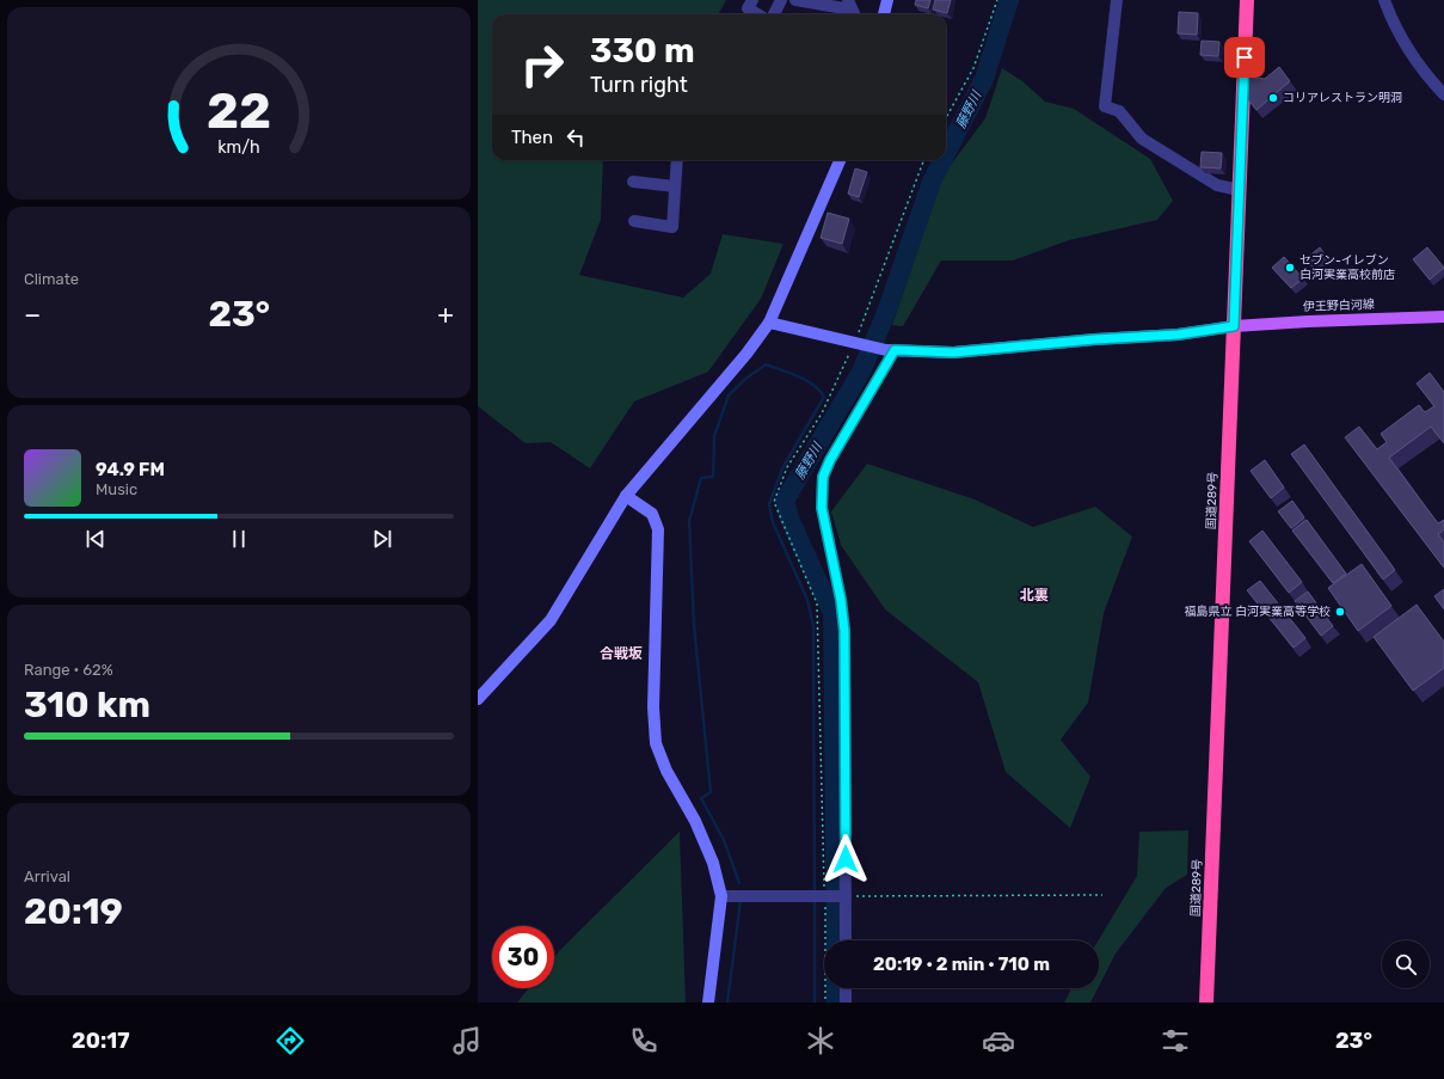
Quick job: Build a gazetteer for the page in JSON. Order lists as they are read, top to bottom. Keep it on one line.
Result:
{"streets":{"highway":["国道289号"],"main road":["伊王野白河線"]},"crossings":[["伊王野白河線","国道289号"]],"districts":["北裏","合戦坂"],"water":["藤野川"],"places":["コリアレストラン明洞","セブン-イレブン 白河実業高校前店","福島県立 白河実業高等学校"],"page":{"turn":["330 m","Turn right"],"then":"Then","tile":["Climate",["Range · 62%","310 km"],["Arrival","20:19"]],"heat":["−","23°","+"],"song":["94.9 FM","Music"],"limit":"30","trip":"20:19 · 2 min · 710 m","tabs":["20:17","23°"],"gauge":["22","km/h"]}}
